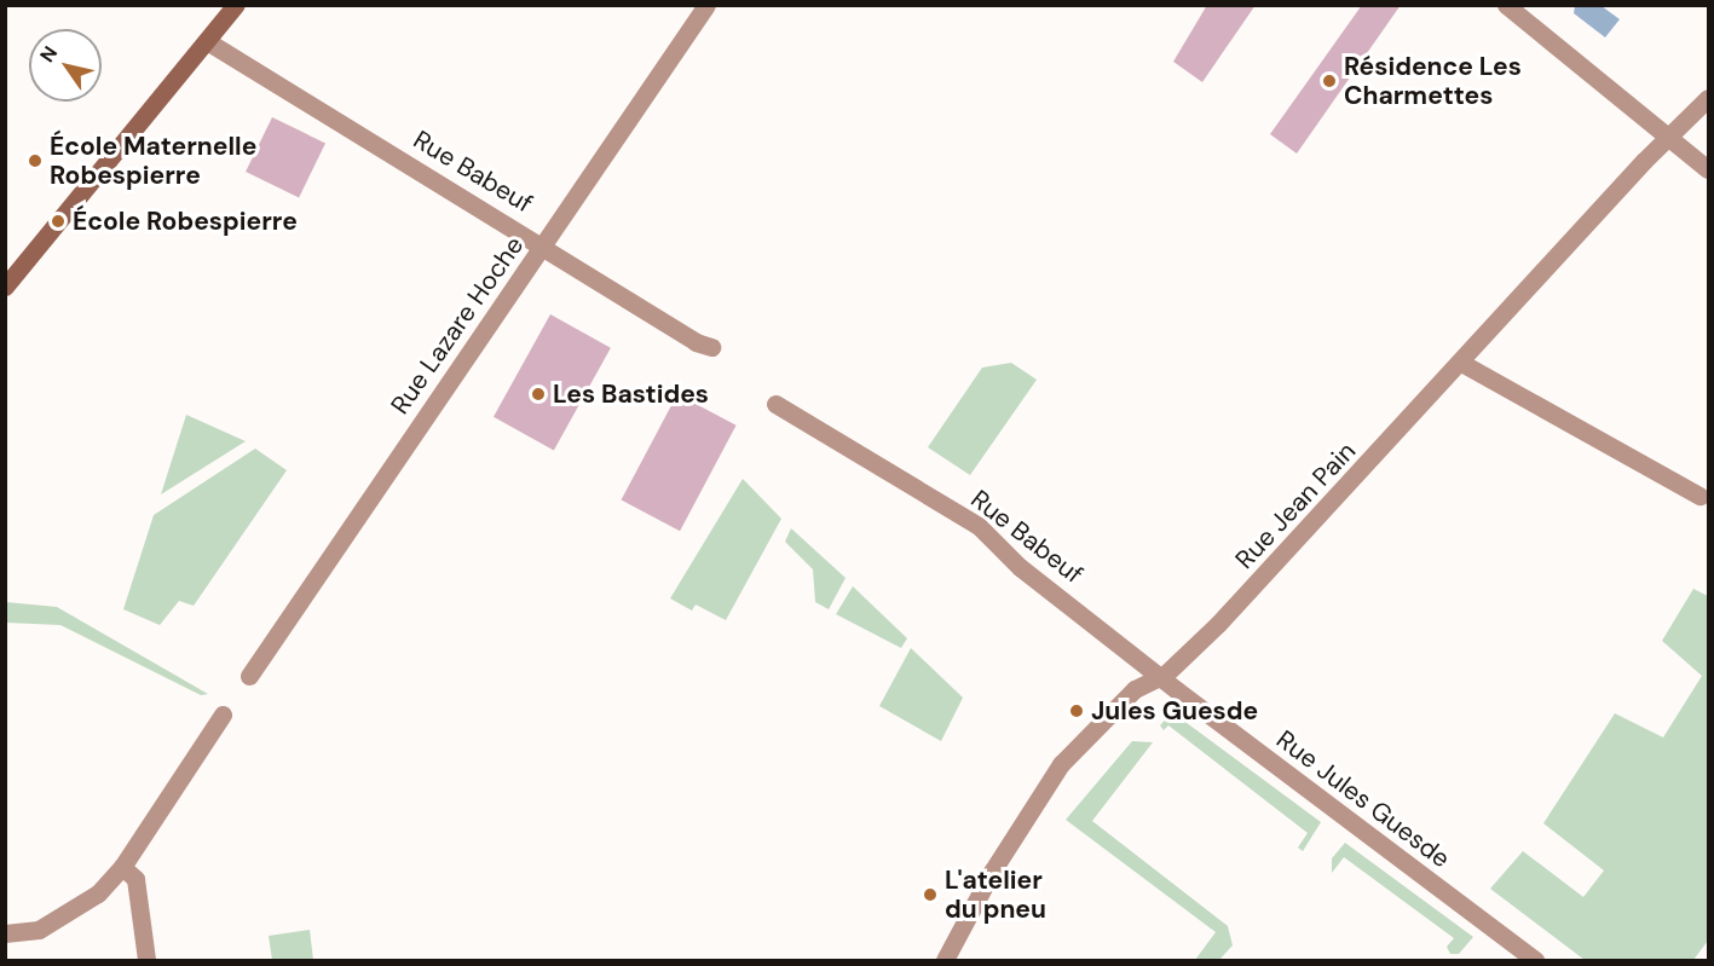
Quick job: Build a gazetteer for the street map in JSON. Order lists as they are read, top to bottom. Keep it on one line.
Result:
{"streets":{"street":["Rue Babeuf","Rue Lazare Hoche","Rue Jean Pain","Rue Jules Guesde"]},"crossings":[["Rue Babeuf","Rue Lazare Hoche"],["Rue Babeuf","Rue Jean Pain"],["Rue Babeuf","Rue Jules Guesde"],["Rue Jean Pain","Rue Jules Guesde"]],"places":["Résidence Les Charmettes","École Maternelle Robespierre","École Robespierre","Les Bastides","Jules Guesde","L'atelier du pneu"],"north":"top left"}
